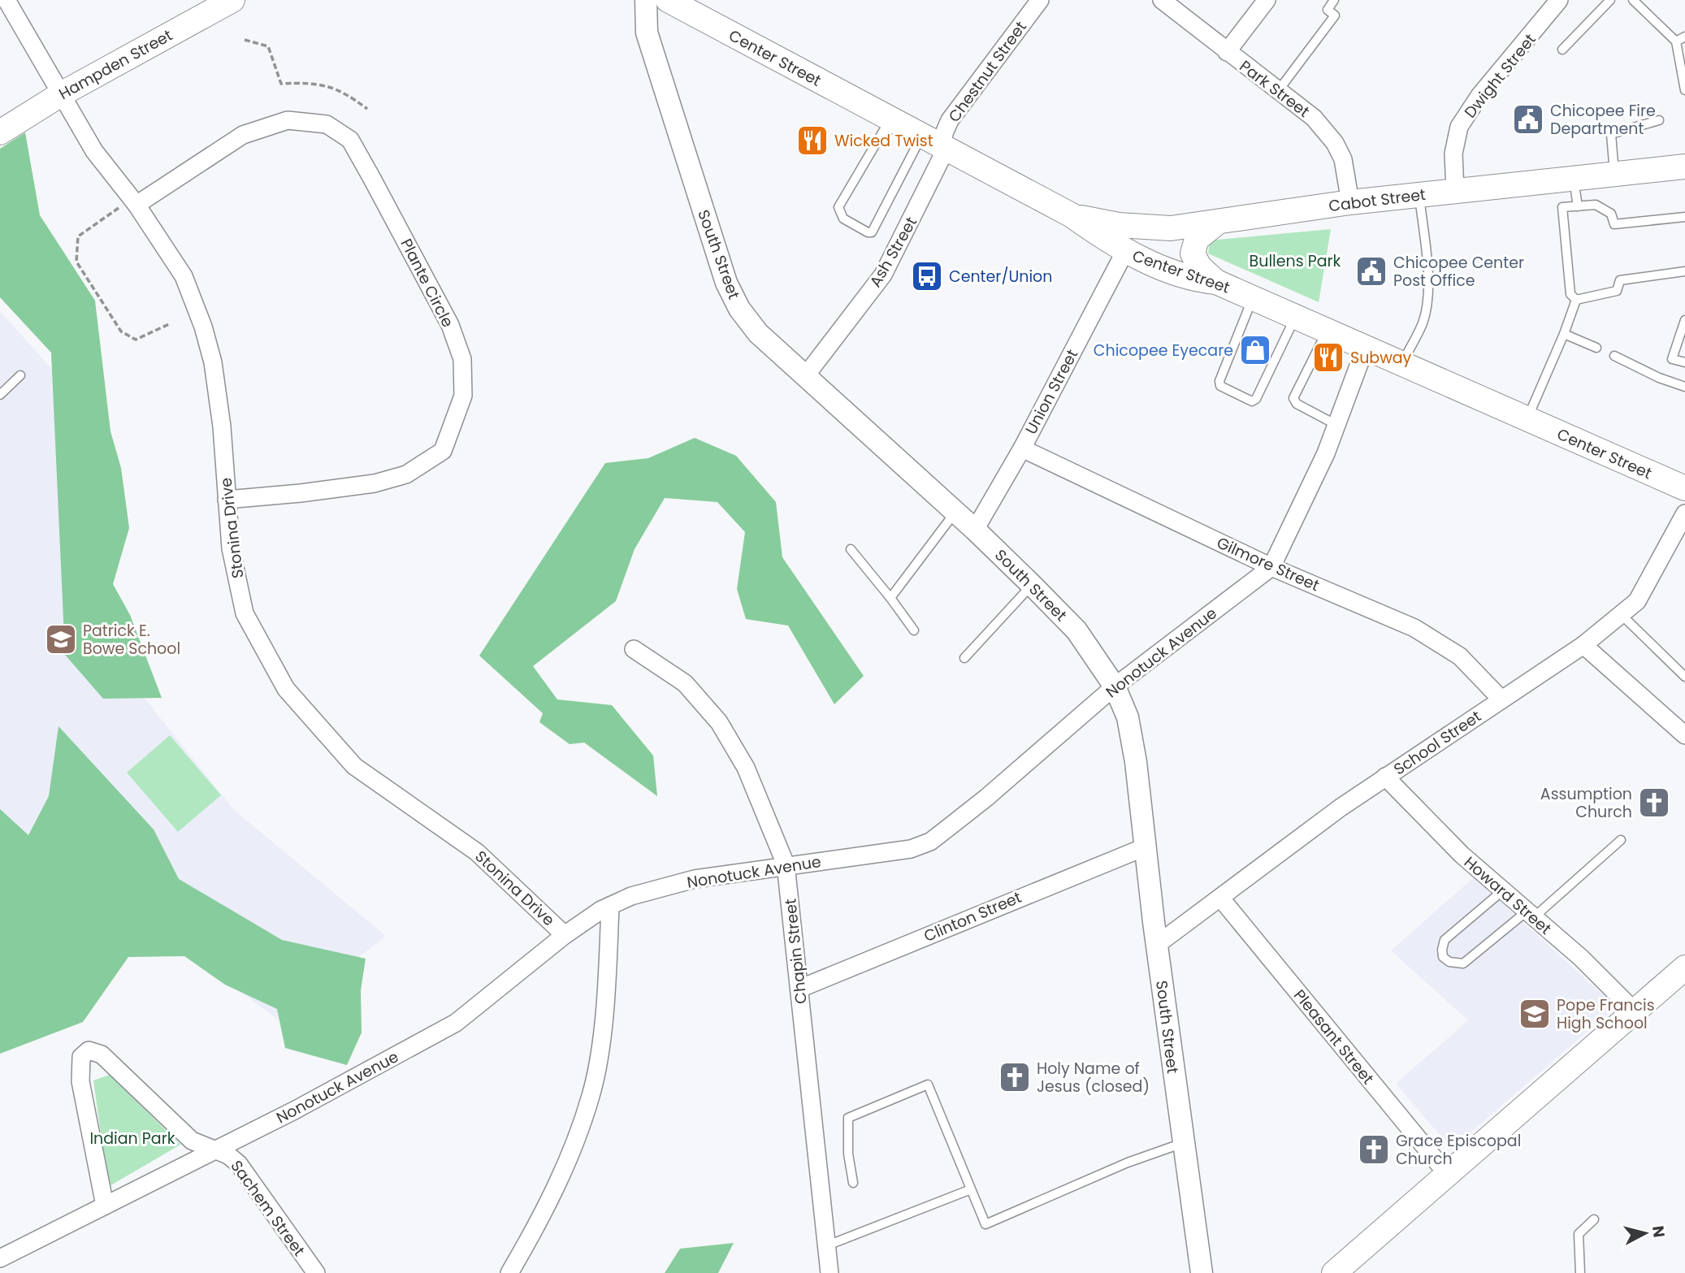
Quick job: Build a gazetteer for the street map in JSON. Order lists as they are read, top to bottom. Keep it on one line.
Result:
{"streets":{"main road":["Center Street","Hampden Street","Cabot Street"],"street":["Chestnut Street","Dwight Street","Park Street","Ash Street","South Street","Plante Circle","Union Street","Stonina Drive","Gilmore Street","Nonotuck Avenue","School Street","Howard Street","Clinton Street","Chapin Street","Pleasant Street","Sachem Street"]},"crossings":[["Center Street","Chestnut Street"],["Center Street","Cabot Street"],["Center Street","Ash Street"],["Center Street","Union Street"],["Center Street","Nonotuck Avenue"],["Hampden Street","Stonina Drive"],["Chestnut Street","Ash Street"],["Dwight Street","Cabot Street"],["Park Street","Cabot Street"],["Ash Street","South Street"],["South Street","Union Street"],["South Street","Nonotuck Avenue"],["South Street","School Street"],["South Street","Clinton Street"],["Plante Circle","Stonina Drive"],["Union Street","Gilmore Street"],["Stonina Drive","Nonotuck Avenue"],["Gilmore Street","Nonotuck Avenue"],["Gilmore Street","School Street"],["Nonotuck Avenue","Chapin Street"],["Nonotuck Avenue","Sachem Street"],["School Street","Howard Street"],["School Street","Pleasant Street"],["Clinton Street","Chapin Street"]],"parks":["Bullens Park","Indian Park"],"places":{"public building":["Chicopee Fire Department","Chicopee Center Post Office"],"restaurant":["Wicked Twist","Subway"],"bus stop":["Center/Union"],"shop":["Chicopee Eyecare"],"school or university":["Patrick E. Bowe School","Pope Francis High School"],"church":["Assumption Church","Holy Name of Jesus (closed)","Grace Episcopal Church"]},"north":"right"}
